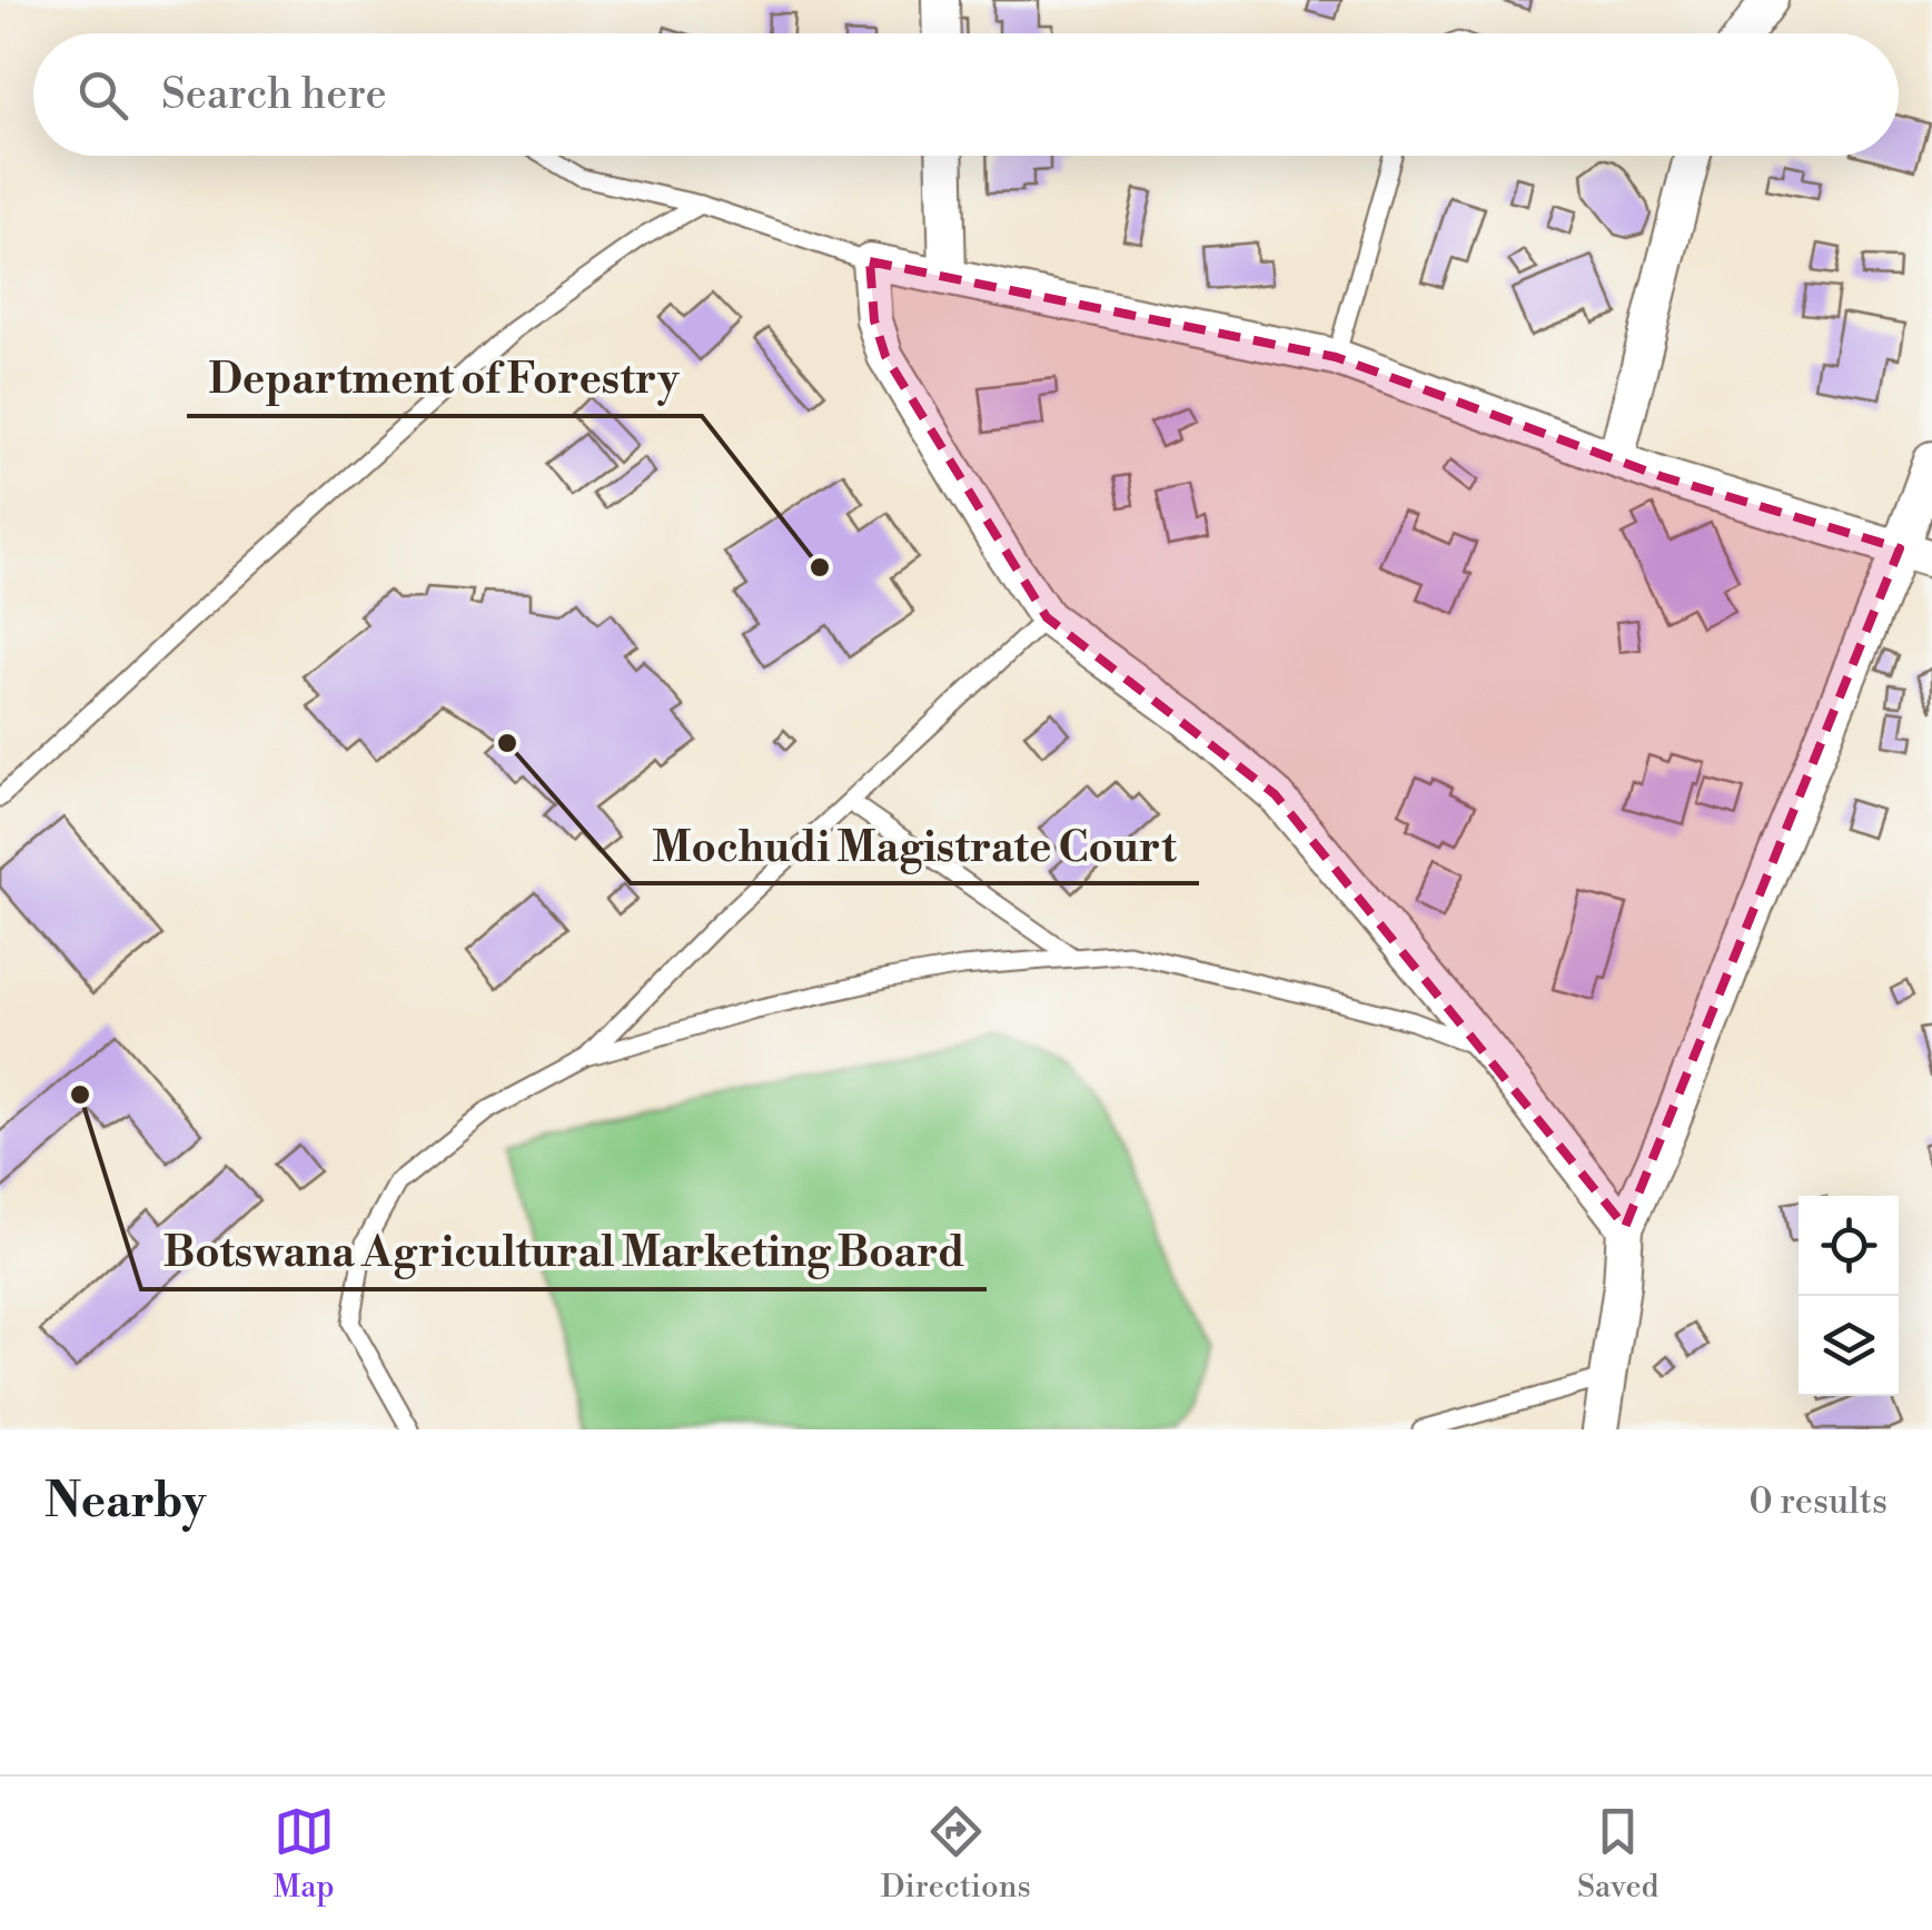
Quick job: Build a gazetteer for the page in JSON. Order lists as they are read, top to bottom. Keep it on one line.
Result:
{"places":["Department of Forestry","Mochudi Magistrate Court","Botswana Agricultural Marketing Board"],"page":{"search":"Search here","heading":["Nearby","0 results"],"nav":["Map","Directions","Saved"]}}
